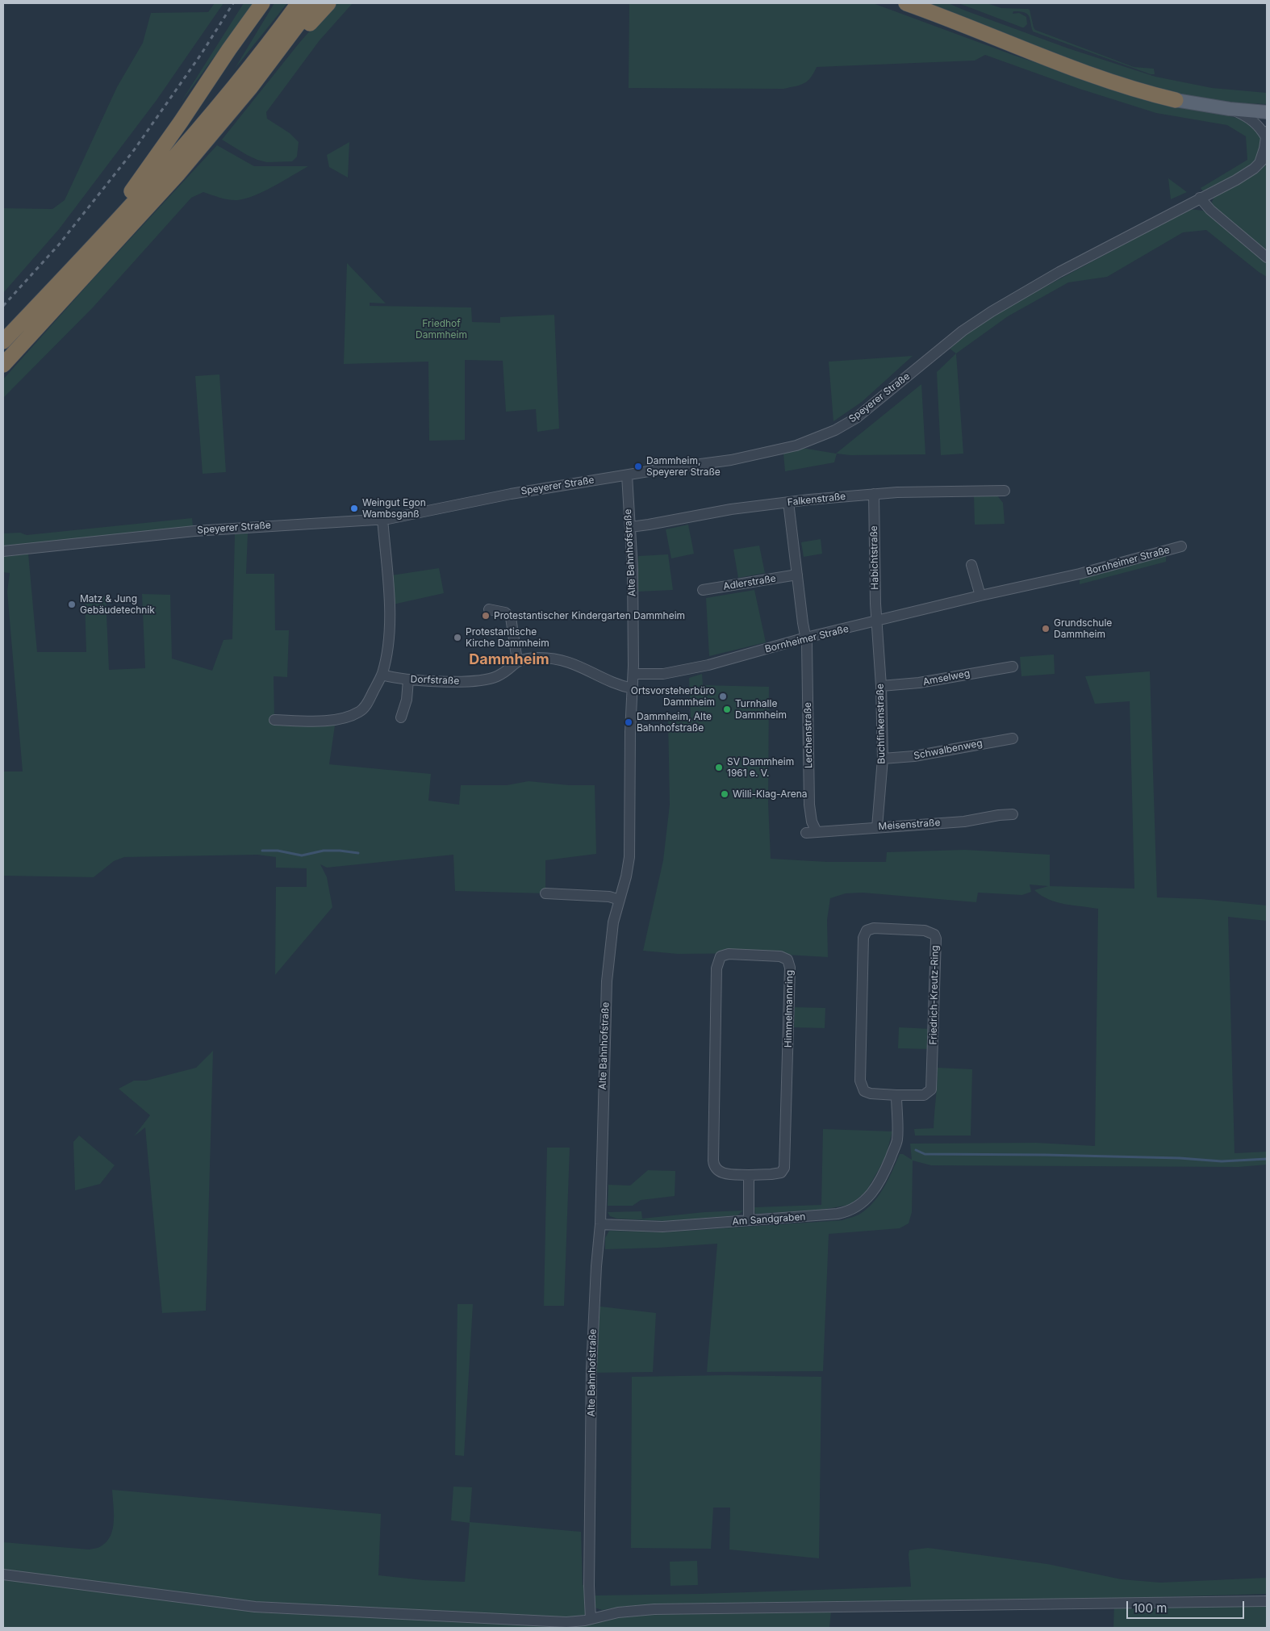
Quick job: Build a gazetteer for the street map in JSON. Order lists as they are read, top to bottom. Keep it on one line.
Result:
{"streets":{"street":["Speyerer Straße","Falkenstraße","Alte Bahnhofstraße","Habichtstraße","Bornheimer Straße","Adlerstraße","Amselweg","Dorfstraße","Buchfinkenstraße","Lerchenstraße","Schwalbenweg","Meisenstraße","Friedrich-Kreutz-Ring","Himmelmannring","Am Sandgraben"]},"crossings":[["Speyerer Straße","Alte Bahnhofstraße"],["Falkenstraße","Alte Bahnhofstraße"],["Falkenstraße","Habichtstraße"],["Alte Bahnhofstraße","Bornheimer Straße"],["Alte Bahnhofstraße","Dorfstraße"],["Alte Bahnhofstraße","Am Sandgraben"],["Habichtstraße","Bornheimer Straße"],["Habichtstraße","Buchfinkenstraße"],["Bornheimer Straße","Buchfinkenstraße"],["Bornheimer Straße","Lerchenstraße"],["Amselweg","Buchfinkenstraße"],["Buchfinkenstraße","Schwalbenweg"],["Buchfinkenstraße","Meisenstraße"],["Lerchenstraße","Meisenstraße"],["Friedrich-Kreutz-Ring","Am Sandgraben"]],"districts":["Dammheim"],"parks":["Friedhof Dammheim"],"places":["Dammheim, Speyerer Straße","Weingut Egon Wambsganß","Matz & Jung Gebäudetechnik","Protestantischer Kindergarten Dammheim","Grundschule Dammheim","Protestantische Kirche Dammheim","Ortsvorsteherbüro Dammheim","Turnhalle Dammheim","Dammheim, Alte Bahnhofstraße","SV Dammheim 1961 e. V.","Willi-Klag-Arena"],"scale_bar":"100 m"}
